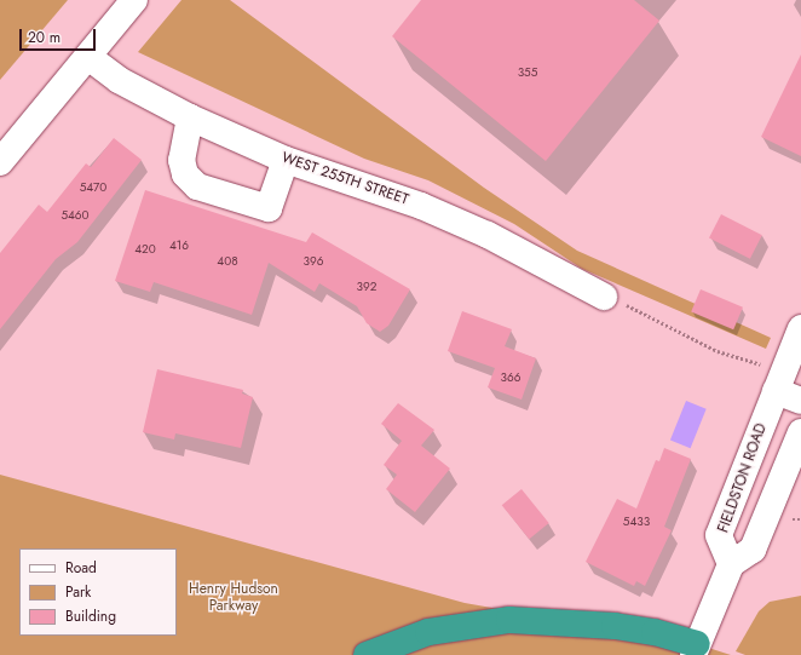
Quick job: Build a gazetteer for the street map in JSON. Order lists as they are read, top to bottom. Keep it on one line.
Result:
{"streets":{"street":["WEST 255TH STREET","FIELDSTON ROAD"]},"parks":["Henry Hudson Parkway"],"house_numbers":["355","5470","5460","416","420","408","396","392","366","5433"],"legend":["Road","Park","Building"],"scale_bar":"20 m"}
